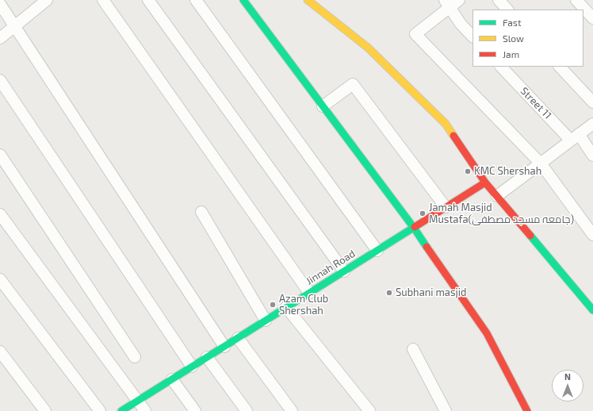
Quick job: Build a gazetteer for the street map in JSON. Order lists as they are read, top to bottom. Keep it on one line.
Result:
{"streets":{"street":["Street 11","Jinnah Road"]},"places":["KMC Shershah","Jamah Masjid Mustafa(جامعہ مسجد مصطفیٰ)","Subhani masjid","Azam Club Shershah"],"legend":["Fast","Slow","Jam"],"north":"top"}
